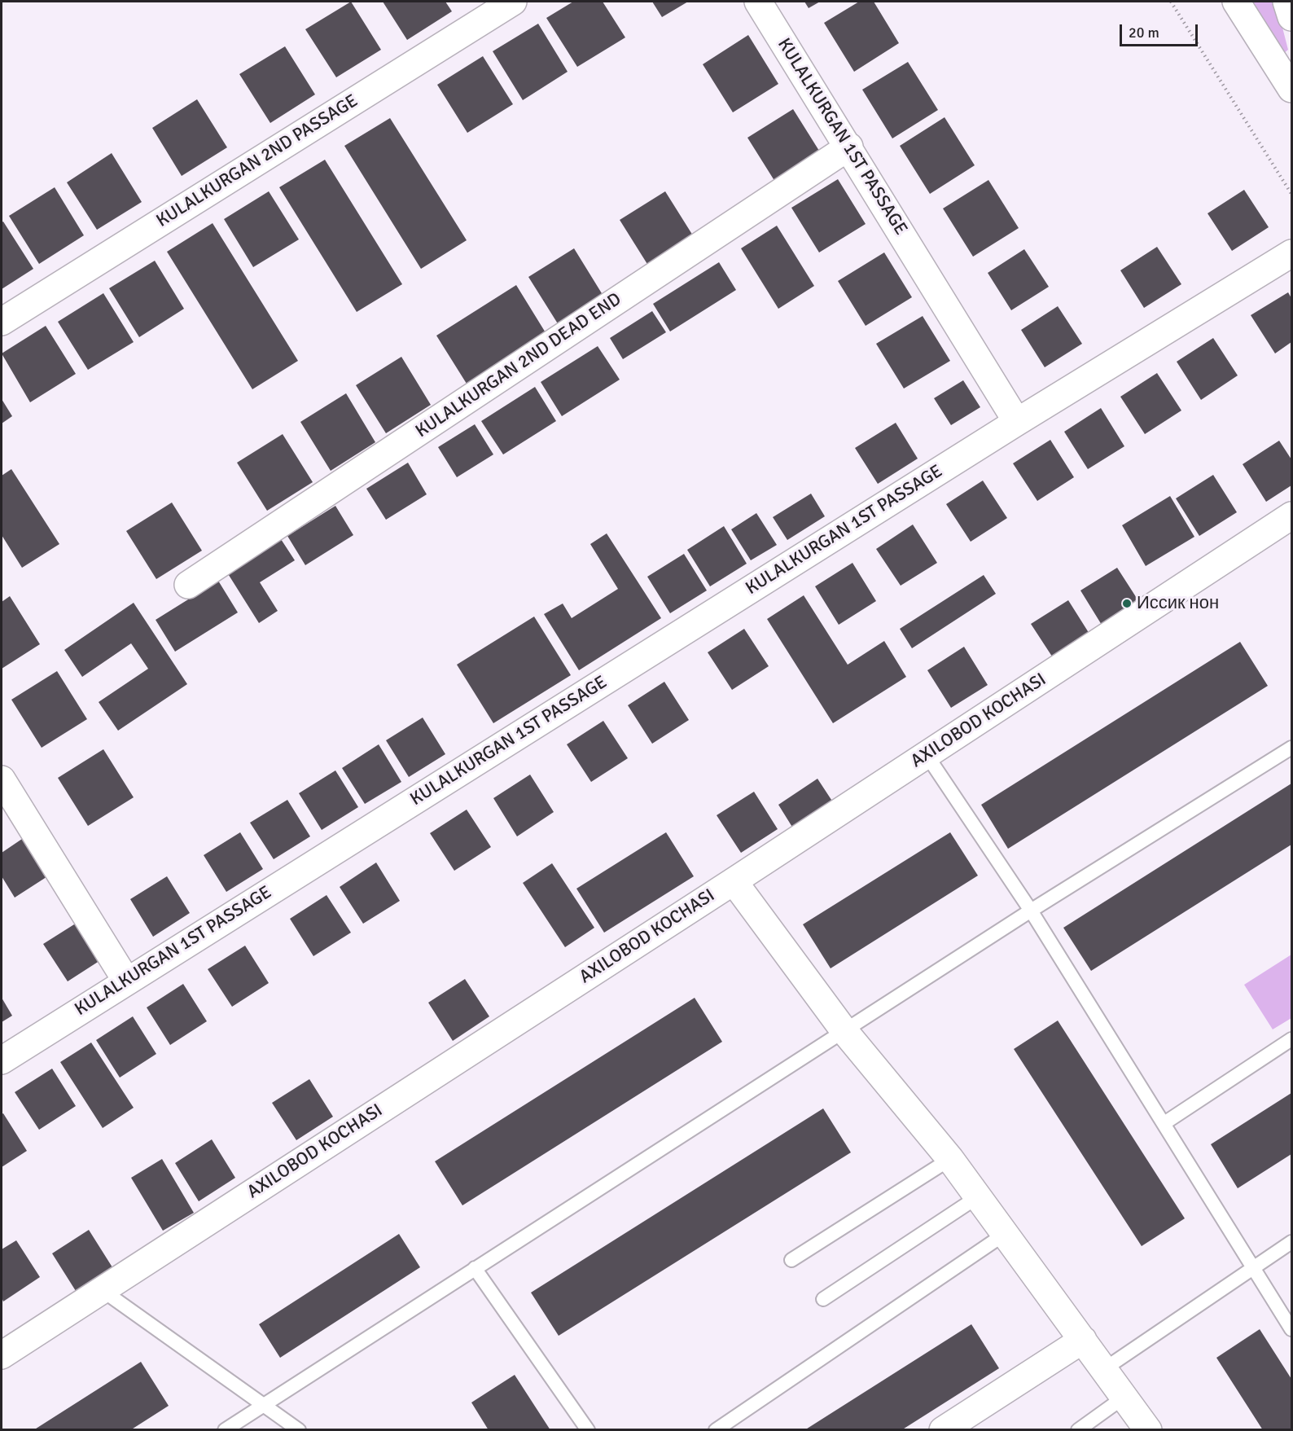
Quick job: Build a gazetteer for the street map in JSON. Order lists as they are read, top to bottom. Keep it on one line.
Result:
{"streets":{"street":["KULALKURGAN 1ST PASSAGE","KULALKURGAN 2ND PASSAGE","KULALKURGAN 2ND DEAD END","AXILOBOD KOCHASI"]},"crossings":[["KULALKURGAN 1ST PASSAGE","KULALKURGAN 2ND DEAD END"]],"places":["Иссик нон"],"scale_bar":"20 m"}
